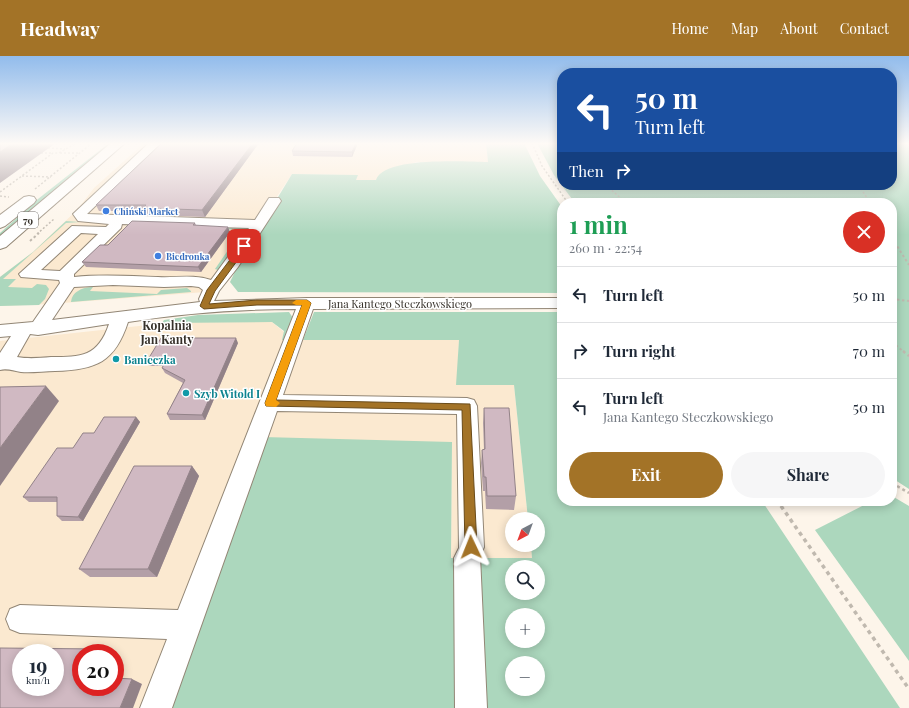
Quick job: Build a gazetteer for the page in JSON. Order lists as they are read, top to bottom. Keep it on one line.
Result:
{"streets":{"main road":["79"],"street":["Jana Kantego Steczkowskiego"]},"districts":["Kopalnia Jan Kanty"],"places":["Chiński Market","Biedronka","Banieczka","Szyb Witold I"],"north":"bottom left","page":{"header":"Headway","nav":["Home","Map","About","Contact"],"turn":["50 m","Turn left"],"then":"Then","heading":["1 min","260 m · 22:54"],"list":[{"name":"Turn left","value":"50 m"},{"name":"Turn right","value":"70 m"},{"name":"Turn left","note":"Jana Kantego Steczkowskiego","value":"50 m"}],"buttons":["Exit","Share"],"map_buttons":["+","−"],"speed":"19 km/h","limit":"20"}}
